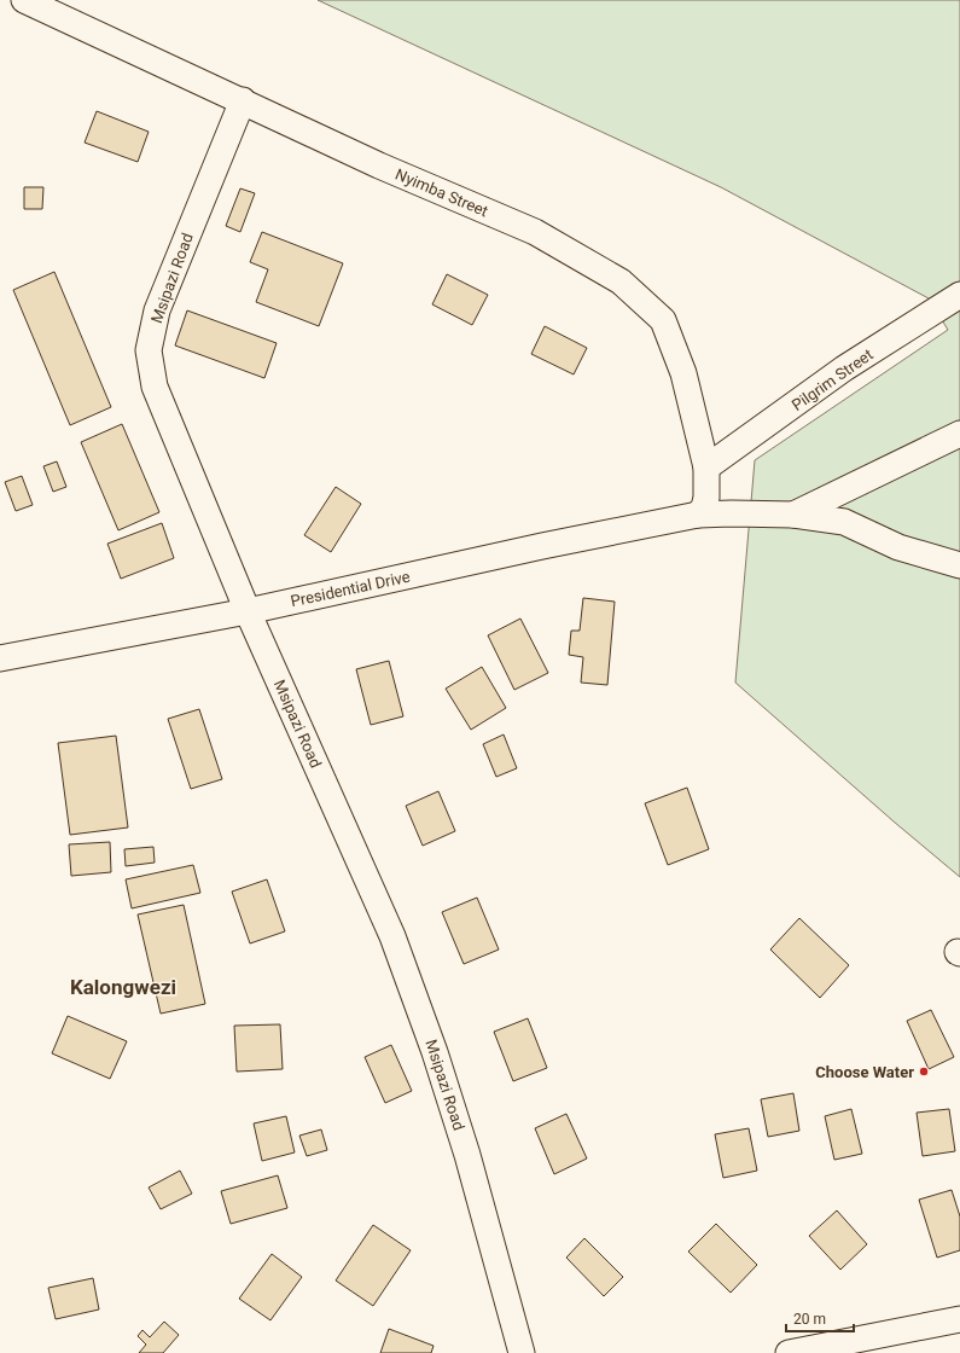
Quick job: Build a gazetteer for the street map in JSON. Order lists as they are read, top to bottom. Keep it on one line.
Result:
{"streets":{"street":["Nyimba Street","Msipazi Road","Pilgrim Street","Presidential Drive"]},"crossings":[["Nyimba Street","Msipazi Road"],["Nyimba Street","Pilgrim Street"],["Nyimba Street","Presidential Drive"],["Msipazi Road","Presidential Drive"]],"districts":["Kalongwezi"],"places":["Choose Water"],"scale_bar":"20 m"}
